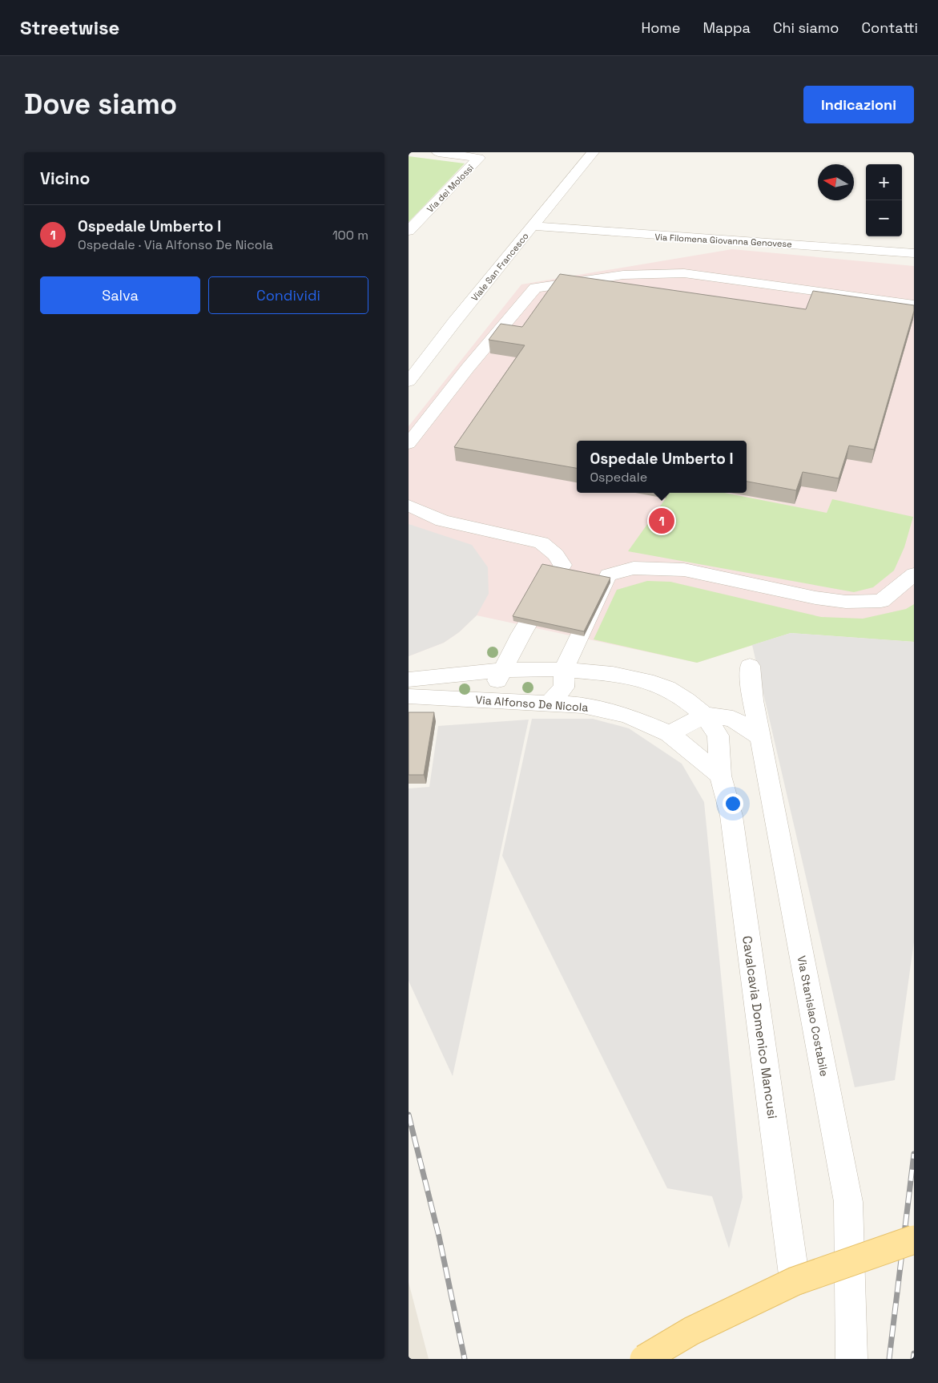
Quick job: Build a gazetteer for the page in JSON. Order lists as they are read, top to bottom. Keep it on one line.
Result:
{"streets":{"street":["Via dei Molossi","Via Filomena Giovanna Genovese","Viale San Francesco","Via Alfonso De Nicola","Via Stanislao Costabile","Cavalcavia Domenico Mancusi"]},"crossings":[["Via Filomena Giovanna Genovese","Viale San Francesco"],["Via Alfonso De Nicola","Cavalcavia Domenico Mancusi"]],"north":"left","page":{"header":"Streetwise","nav":["Home","Mappa","Chi siamo","Contatti"],"buttons":["Indicazioni",["Salva","Condividi"]],"title":"Dove siamo","heading":"Vicino","map_buttons":["+","−"],"list":[{"mark":"1","name":"Ospedale Umberto I","note":"Ospedale · Via Alfonso De Nicola","value":"100 m"}],"popup":["Ospedale Umberto I","Ospedale"],"pins":"1"}}
